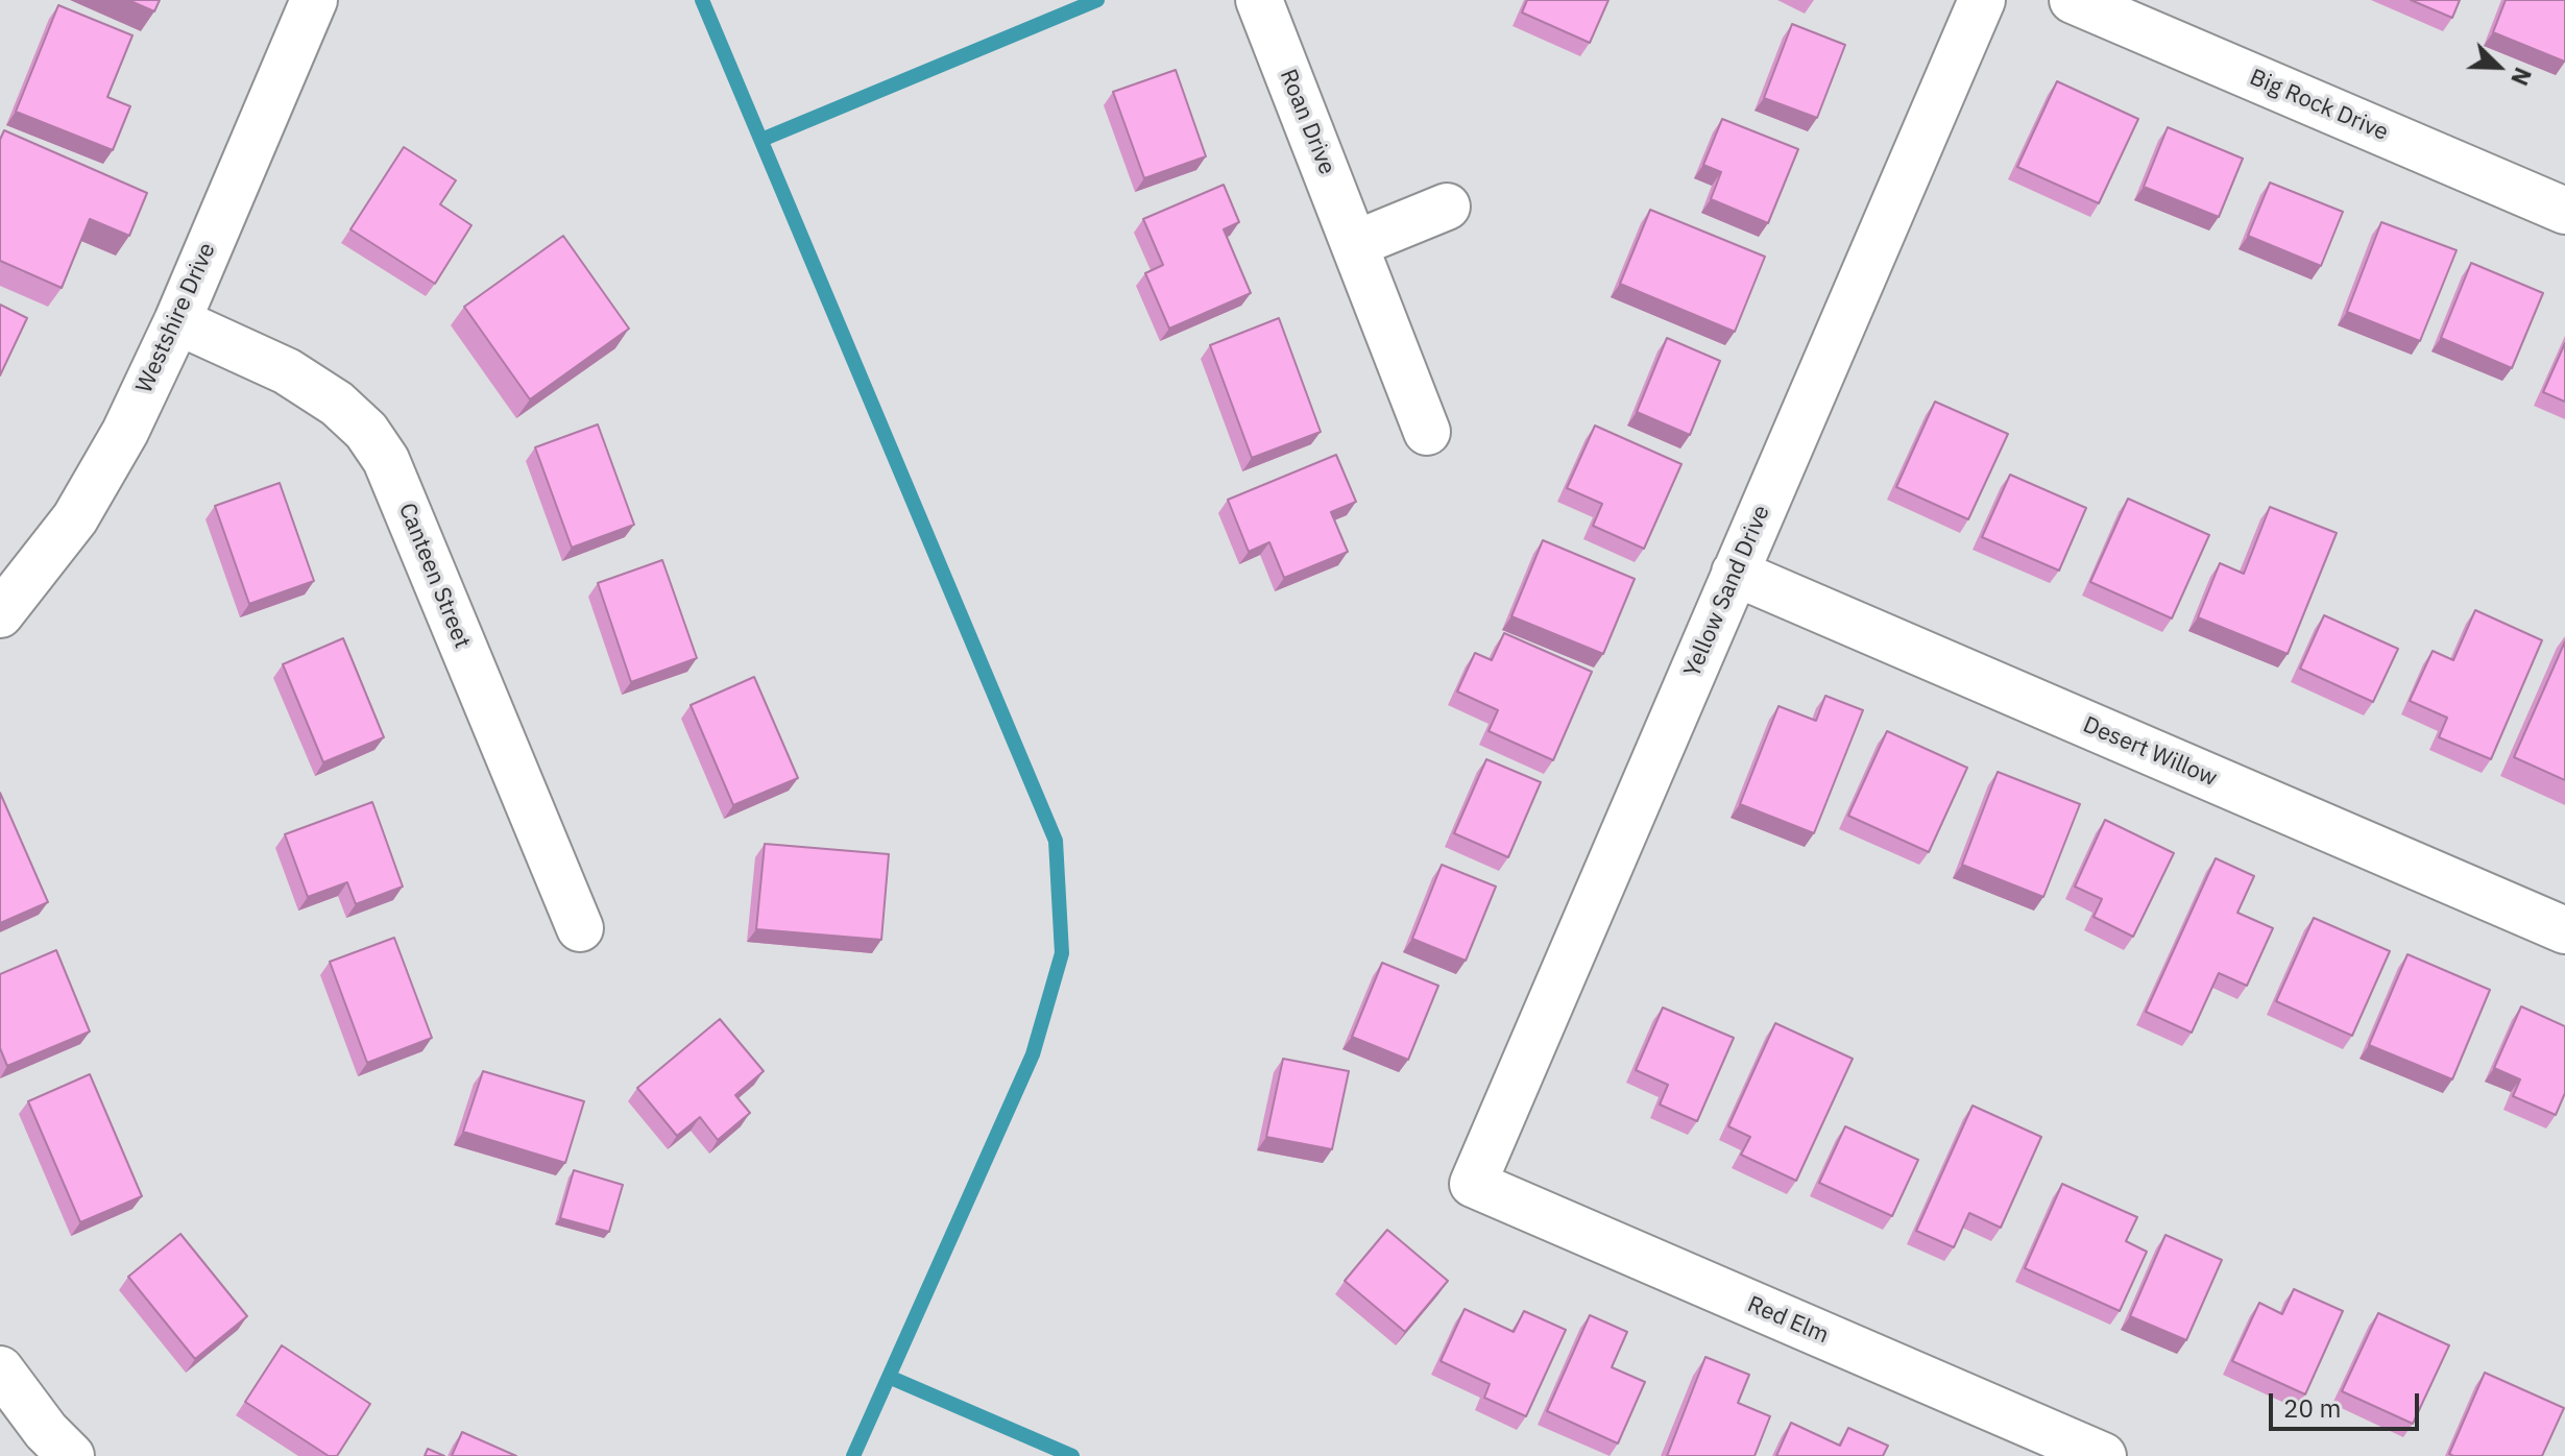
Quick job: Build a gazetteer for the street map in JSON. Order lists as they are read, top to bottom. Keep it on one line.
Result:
{"streets":{"street":["Big Rock Drive","Roan Drive","Westshire Drive","Canteen Street","Yellow Sand Drive","Desert Willow","Red Elm"]},"crossings":[["Westshire Drive","Canteen Street"],["Yellow Sand Drive","Desert Willow"],["Yellow Sand Drive","Red Elm"]],"scale_bar":"20 m","north":"bottom right"}
